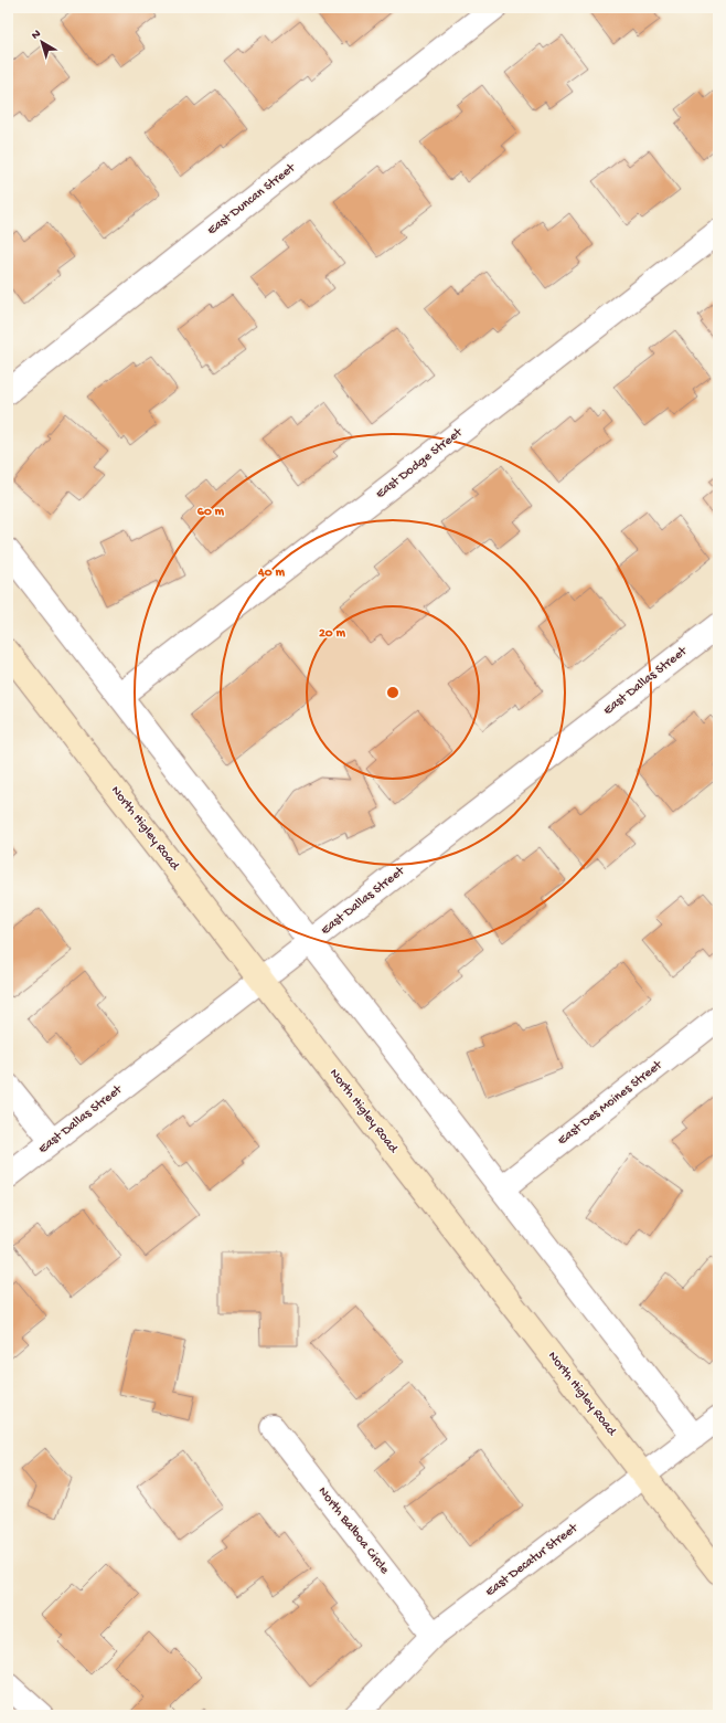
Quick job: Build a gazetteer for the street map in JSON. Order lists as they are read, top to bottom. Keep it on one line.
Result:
{"streets":{"main road":["North Higley Road"],"street":["East Duncan Street","East Dodge Street","East Dallas Street","East Des Moines Street","North Balboa Circle","East Decatur Street"]},"crossings":[["East Dallas Street","North Higley Road"],["North Higley Road","East Decatur Street"],["North Balboa Circle","East Decatur Street"]],"north":"top left","rings":["60 m","40 m","20 m"]}
